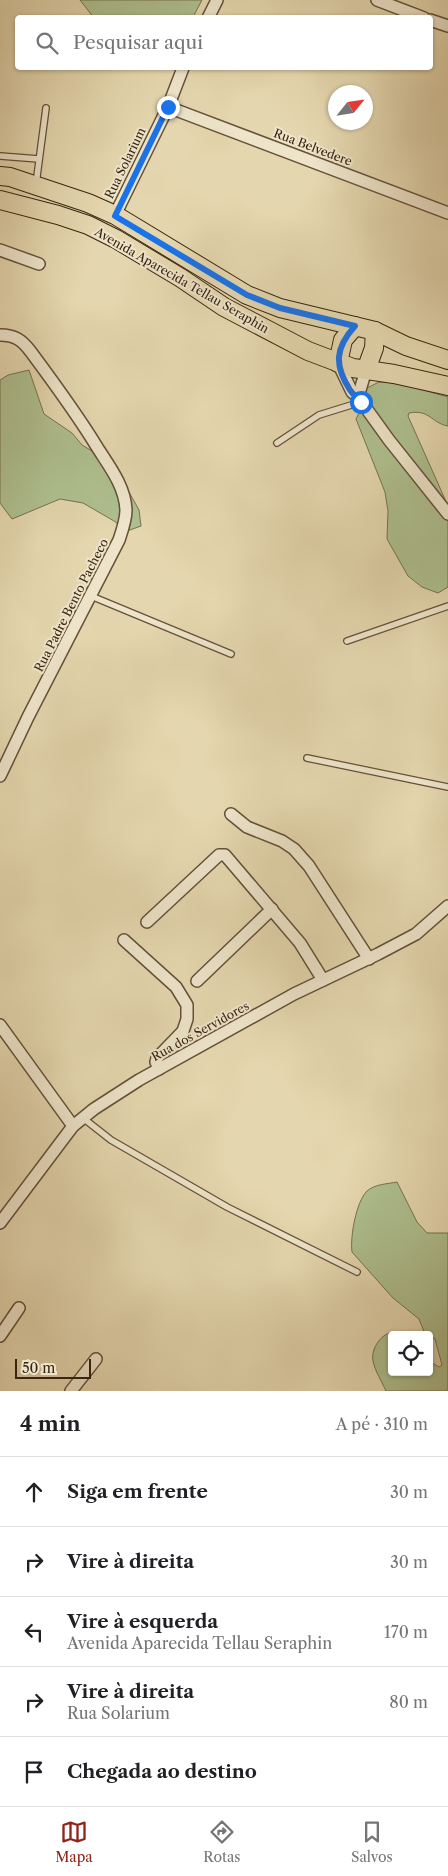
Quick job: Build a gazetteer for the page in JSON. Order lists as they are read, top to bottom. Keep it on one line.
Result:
{"streets":{"main road":["Avenida Aparecida Tellau Seraphin"],"street":["Rua Belvedere","Rua Solarium","Rua Padre Bento Pacheco","Rua dos Servidores"]},"crossings":[["Rua Belvedere","Rua Solarium"],["Rua Solarium","Avenida Aparecida Tellau Seraphin"]],"scale_bar":"50 m","north":"top right","page":{"search":"Pesquisar aqui","scale":"50 m","heading":["4 min","A pé · 310 m"],"list":[["Siga em frente","30 m"],["Vire à direita","30 m"],["Vire à esquerda","Avenida Aparecida Tellau Seraphin","170 m"],["Vire à direita","Rua Solarium","80 m"],"Chegada ao destino"],"nav":["Mapa","Rotas","Salvos"]}}
